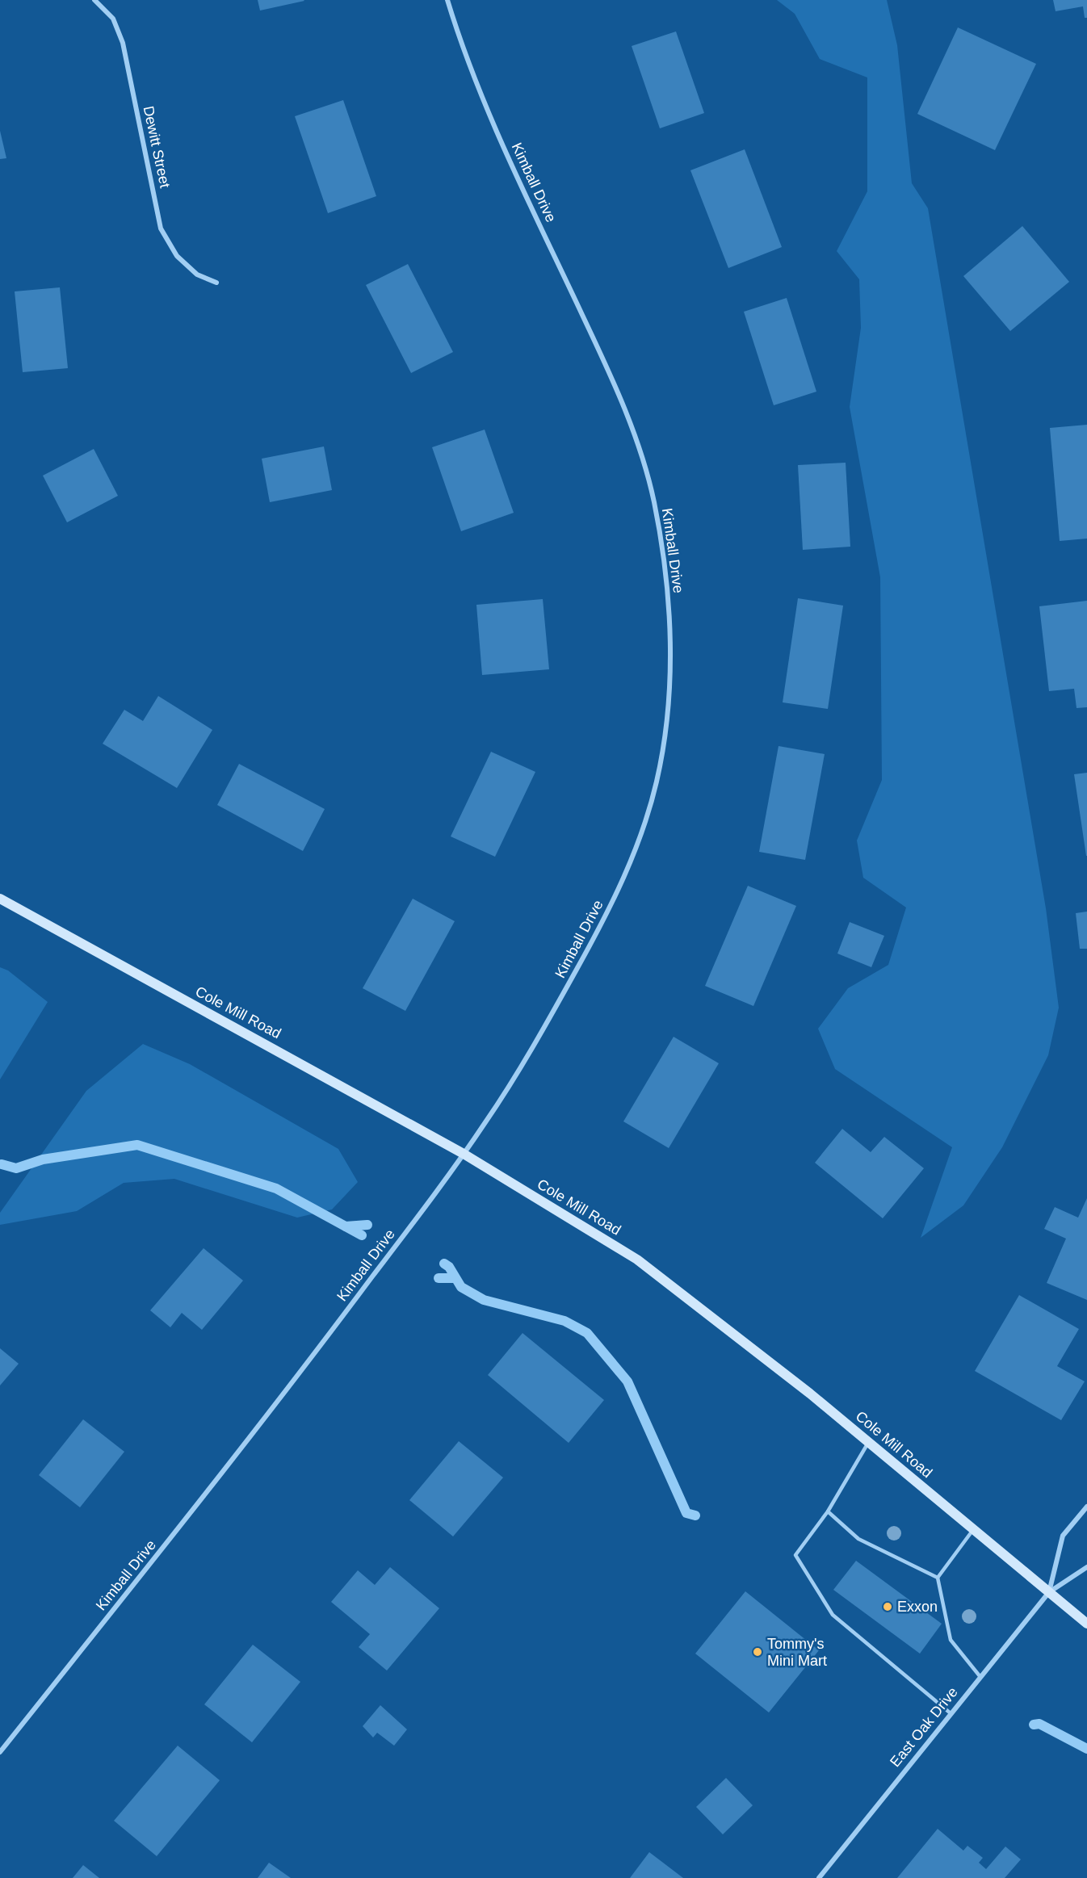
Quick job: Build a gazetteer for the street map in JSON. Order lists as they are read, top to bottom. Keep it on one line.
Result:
{"streets":{"street":["Dewitt Street","Kimball Drive","Cole Mill Road","East Oak Drive"]},"crossings":[["Kimball Drive","Cole Mill Road"],["Cole Mill Road","East Oak Drive"]],"places":["Exxon","Tommy's Mini Mart"]}
